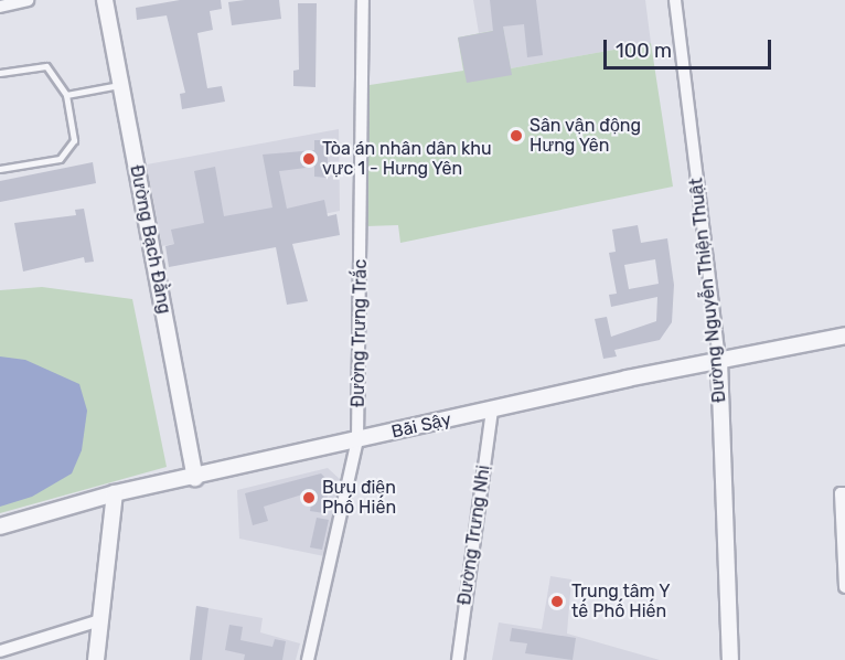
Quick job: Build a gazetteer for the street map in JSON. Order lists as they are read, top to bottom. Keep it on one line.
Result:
{"streets":{"street":["Đường Bạch Đằng","Đường Nguyễn Thiện Thuật","Đường Trưng Trắc","Bãi Sậy","Đường Trưng Nhị"]},"crossings":[["Đường Bạch Đằng","Bãi Sậy"],["Đường Nguyễn Thiện Thuật","Bãi Sậy"],["Đường Trưng Trắc","Bãi Sậy"],["Bãi Sậy","Đường Trưng Nhị"]],"places":["Sân vận động Hưng Yên","Tòa án nhân dân khu vực 1 - Hưng Yên","Bưu điện Phố Hiến","Trung tâm Y tế Phố Hiến"],"scale_bar":"100 m"}
